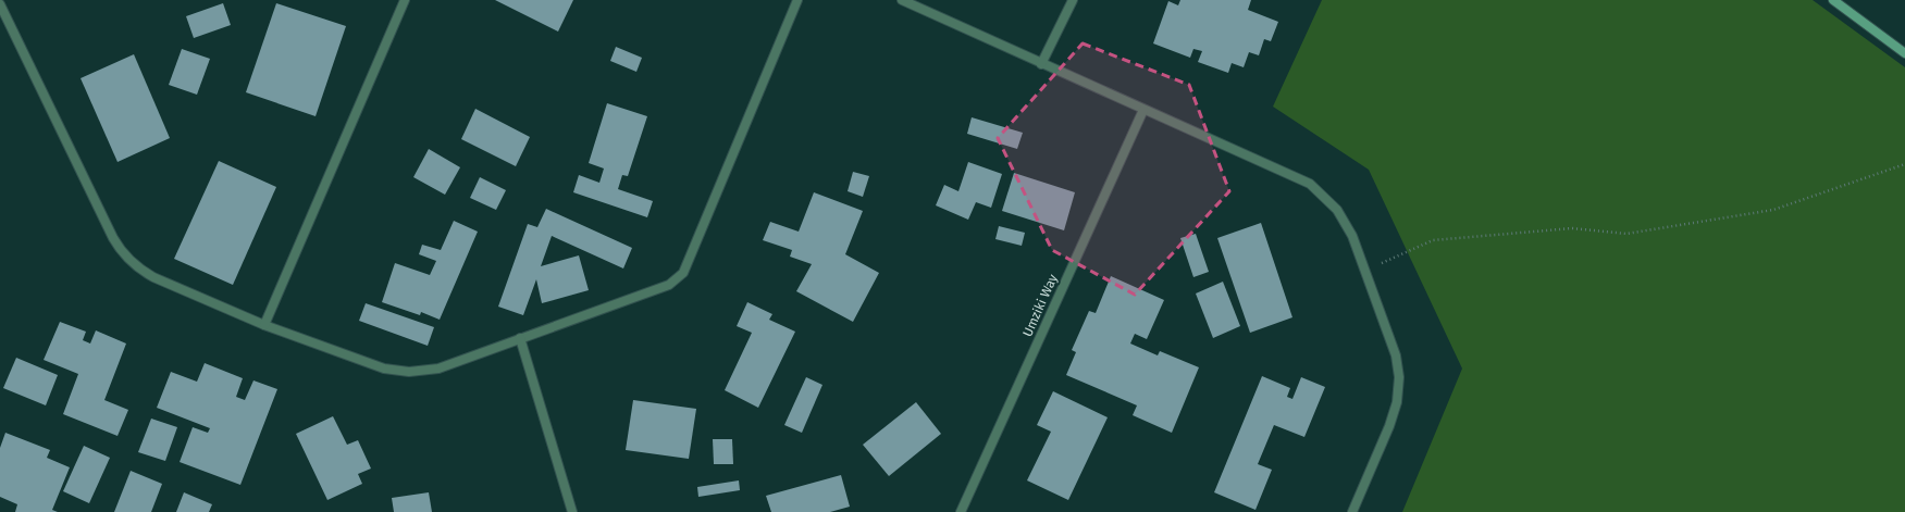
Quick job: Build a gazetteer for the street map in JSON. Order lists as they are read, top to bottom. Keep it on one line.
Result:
{"streets":{"street":["Umziki Way"]}}
